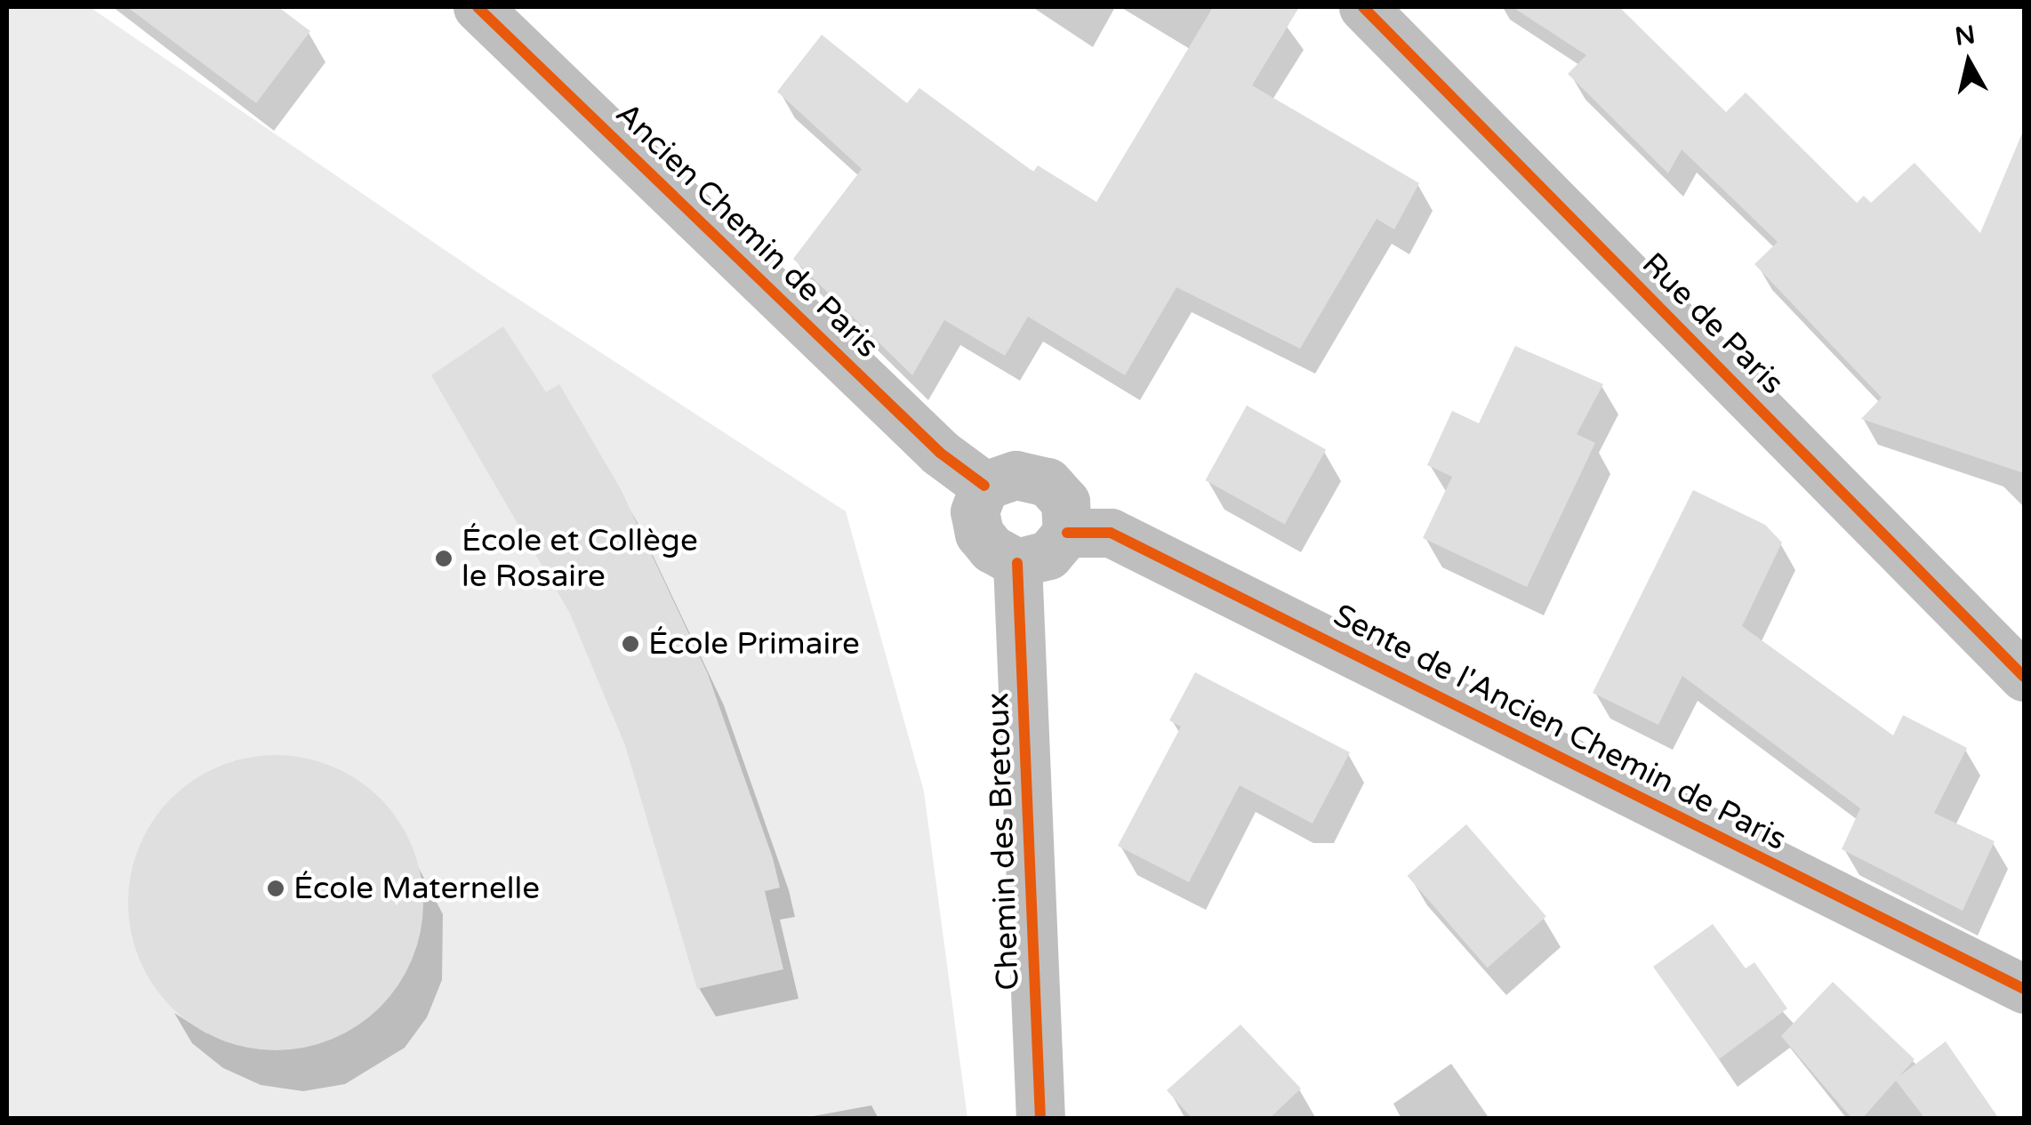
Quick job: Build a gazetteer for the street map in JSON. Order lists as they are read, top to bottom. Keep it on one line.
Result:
{"streets":{"street":["Ancien Chemin de Paris","Rue de Paris","Sente de l'Ancien Chemin de Paris","Chemin des Bretoux"]},"crossings":[["Ancien Chemin de Paris","Sente de l'Ancien Chemin de Paris"],["Ancien Chemin de Paris","Chemin des Bretoux"],["Sente de l'Ancien Chemin de Paris","Chemin des Bretoux"]],"places":["École et Collège le Rosaire","École Primaire","École Maternelle"],"north":"top"}
